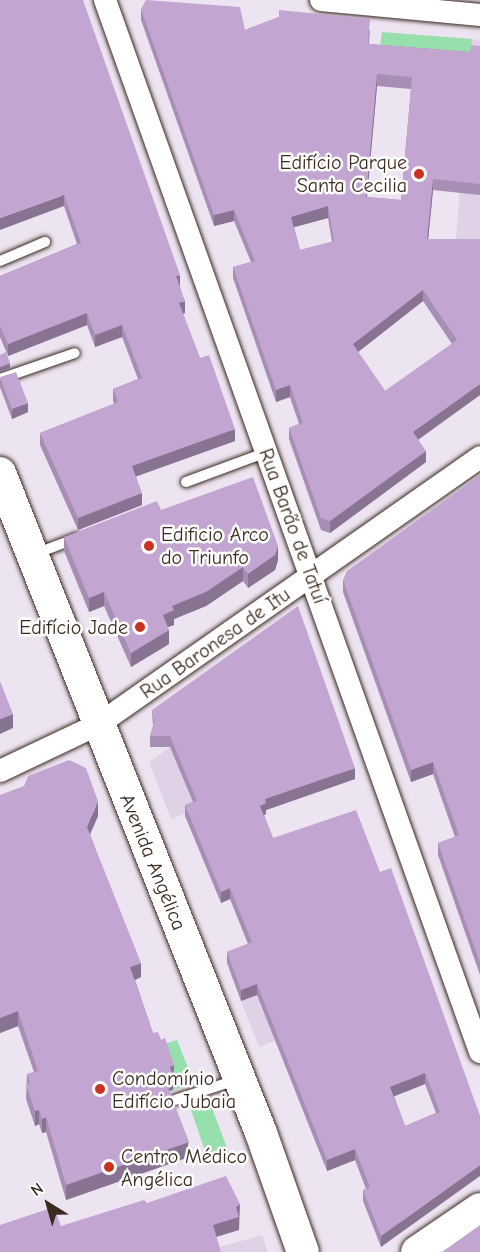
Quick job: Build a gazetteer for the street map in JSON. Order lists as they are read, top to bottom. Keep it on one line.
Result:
{"streets":{"main road":["Avenida Angélica"],"street":["Rua Barão de Tatuí","Rua Baronesa de Itu"]},"crossings":[["Rua Barão de Tatuí","Rua Baronesa de Itu"],["Rua Baronesa de Itu","Avenida Angélica"]],"places":["Edifício Parque Santa Cecilia","Edificio Arco do Triunfo","Edifício Jade","Condomínio Edifício Jubaia","Centro Médico Angélica"],"north":"top left"}
